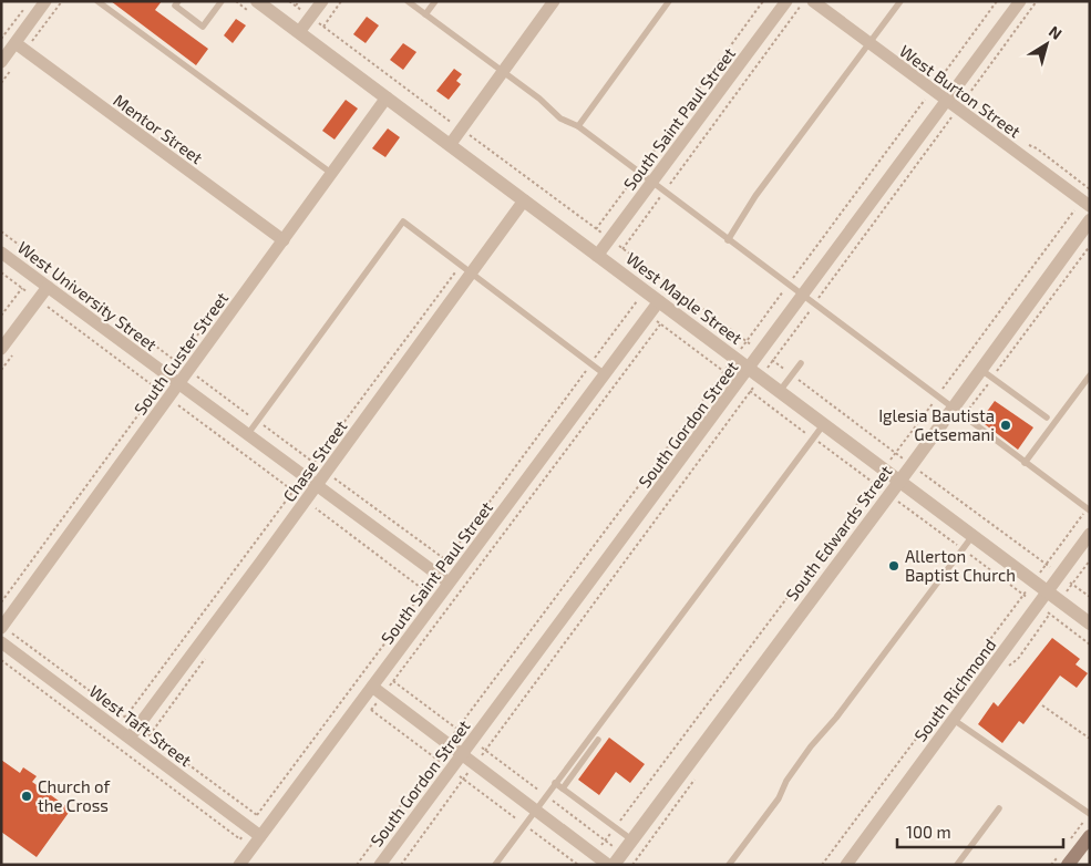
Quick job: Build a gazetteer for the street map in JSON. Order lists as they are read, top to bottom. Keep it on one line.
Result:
{"streets":{"street":["West Burton Street","South Saint Paul Street","Mentor Street","West University Street","West Maple Street","South Custer Street","South Gordon Street","Chase Street","South Edwards Street","South Richmond","West Taft Street"]},"crossings":[["West Burton Street","South Gordon Street"],["South Saint Paul Street","West University Street"],["South Saint Paul Street","West Maple Street"],["South Saint Paul Street","West Taft Street"],["Mentor Street","South Custer Street"],["West University Street","South Custer Street"],["West University Street","Chase Street"],["West Maple Street","South Custer Street"],["West Maple Street","South Gordon Street"],["West Maple Street","Chase Street"],["West Maple Street","South Edwards Street"],["West Maple Street","South Richmond"],["Chase Street","West Taft Street"]],"places":["Iglesia Bautista Getsemani","Allerton Baptist Church","Church of the Cross"],"scale_bar":"100 m","north":"top right"}
